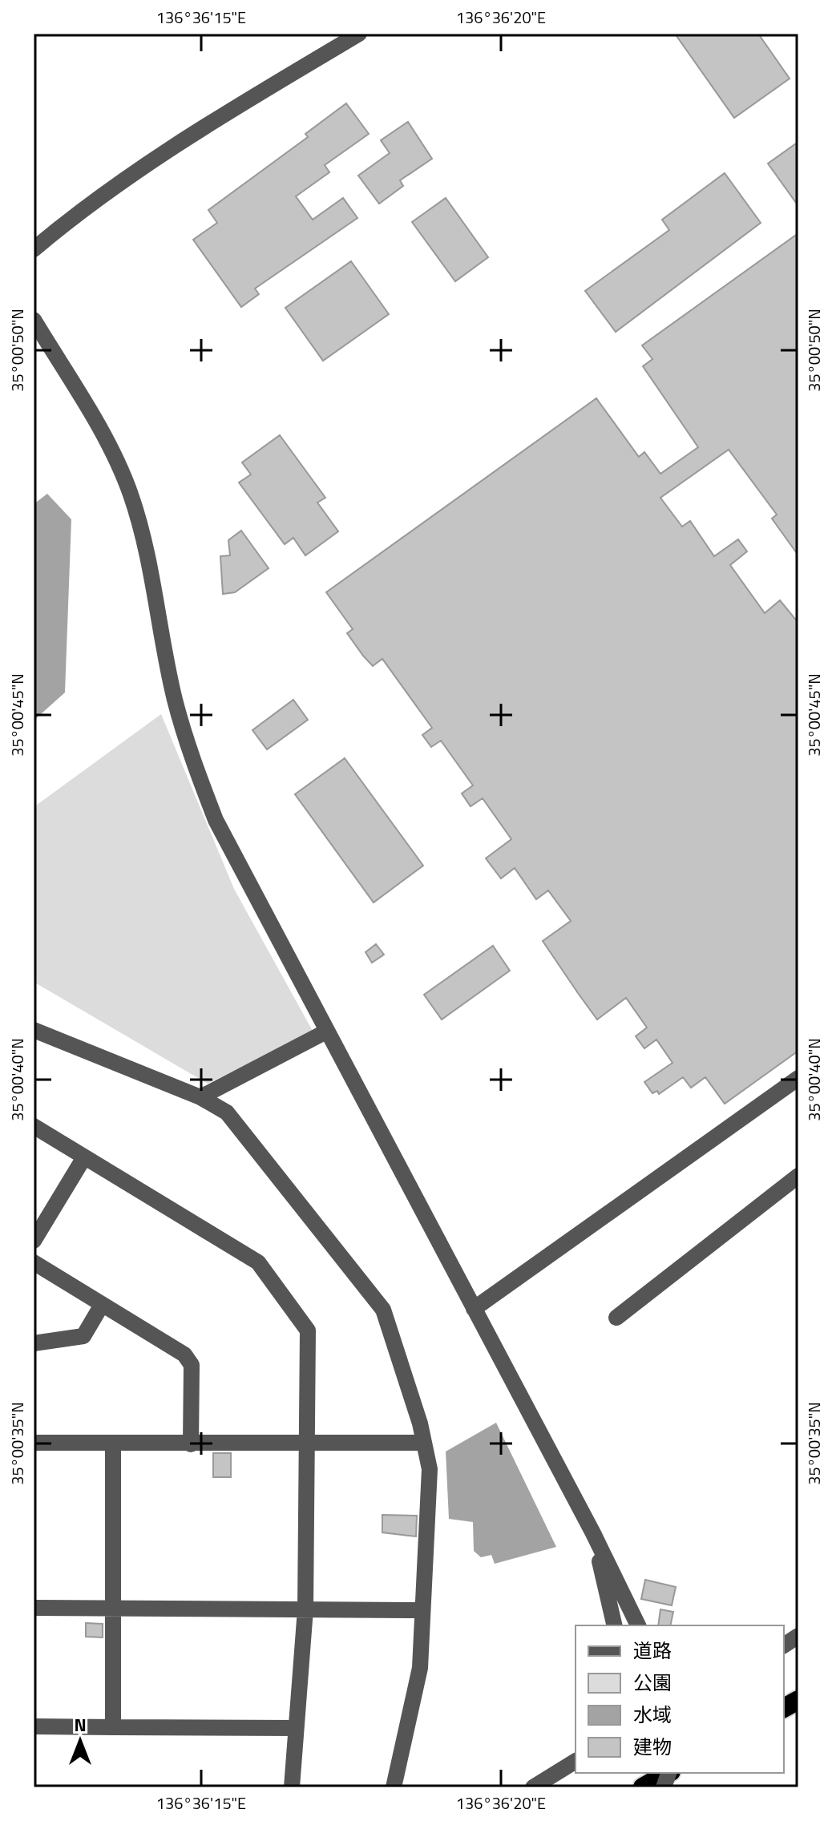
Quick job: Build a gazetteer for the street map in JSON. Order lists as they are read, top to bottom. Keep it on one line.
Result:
{"legend":["道路","公園","水域","建物"],"north":"top","coordinates":["136°36'15\"E","136°36'20\"E","35°00'50\"N","35°00'45\"N","35°00'40\"N","35°00'35\"N"]}
